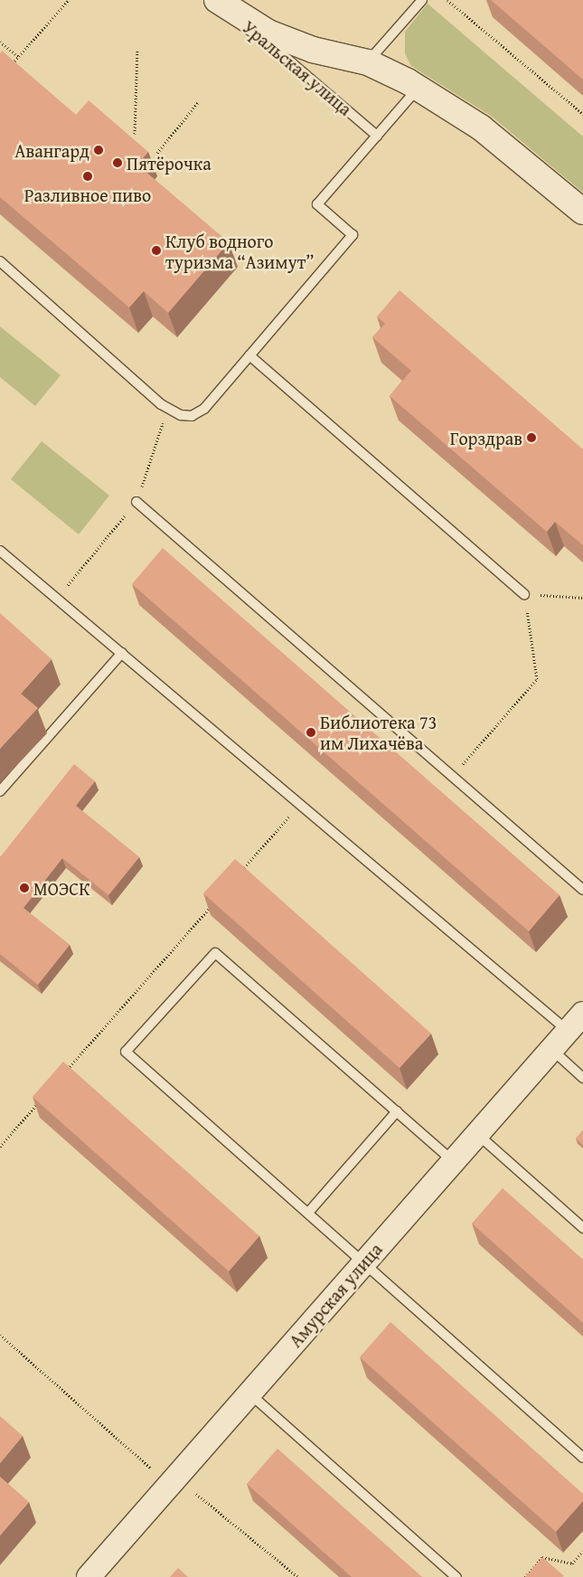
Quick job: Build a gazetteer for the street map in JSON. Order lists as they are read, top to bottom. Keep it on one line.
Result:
{"streets":{"street":["Амурская улица"],"lane":["Уральская улица"]},"places":["Авангард","Пятёрочка","Разливное пиво","Клуб водного туризма “Азимут”","Горздрав","Библиотека 73 им Лихачёва","МОЭСК"]}
